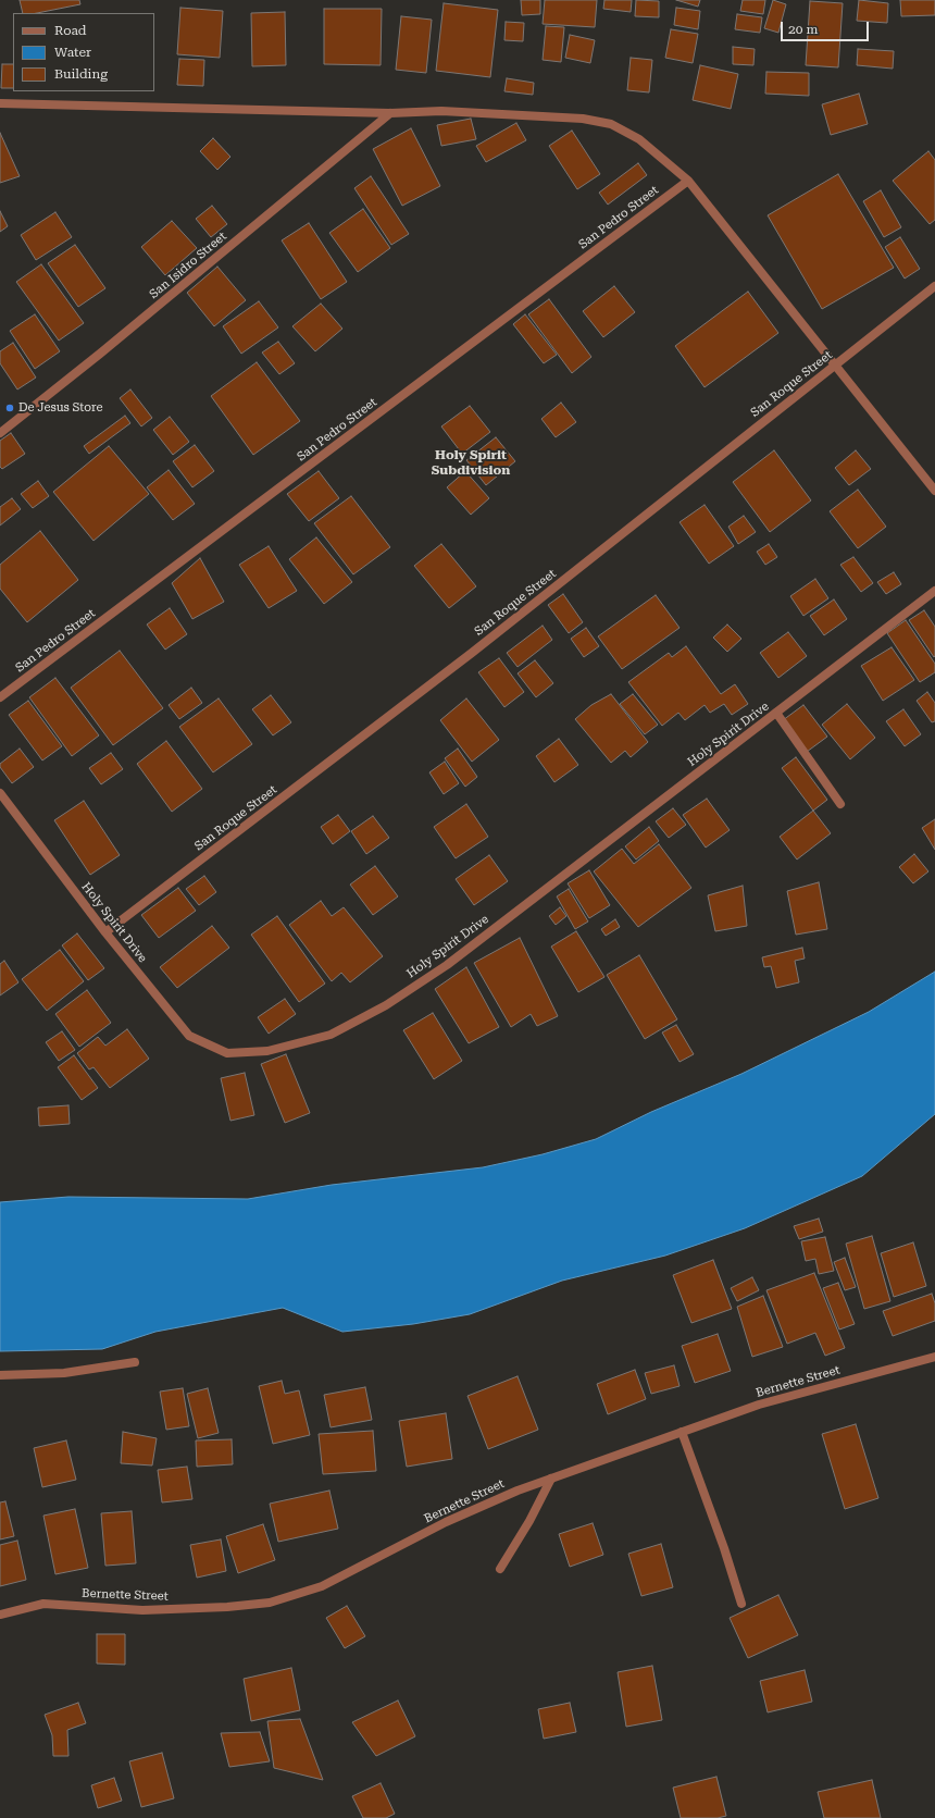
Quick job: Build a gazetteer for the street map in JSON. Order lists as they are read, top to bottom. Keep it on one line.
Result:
{"streets":{"street":["San Pedro Street","San Isidro Street","San Roque Street","Holy Spirit Drive","Bernette Street"]},"crossings":[["San Roque Street","Holy Spirit Drive"]],"districts":["Holy Spirit Subdivision"],"places":["De Jesus Store"],"legend":["Road","Water","Building"],"scale_bar":"20 m"}
